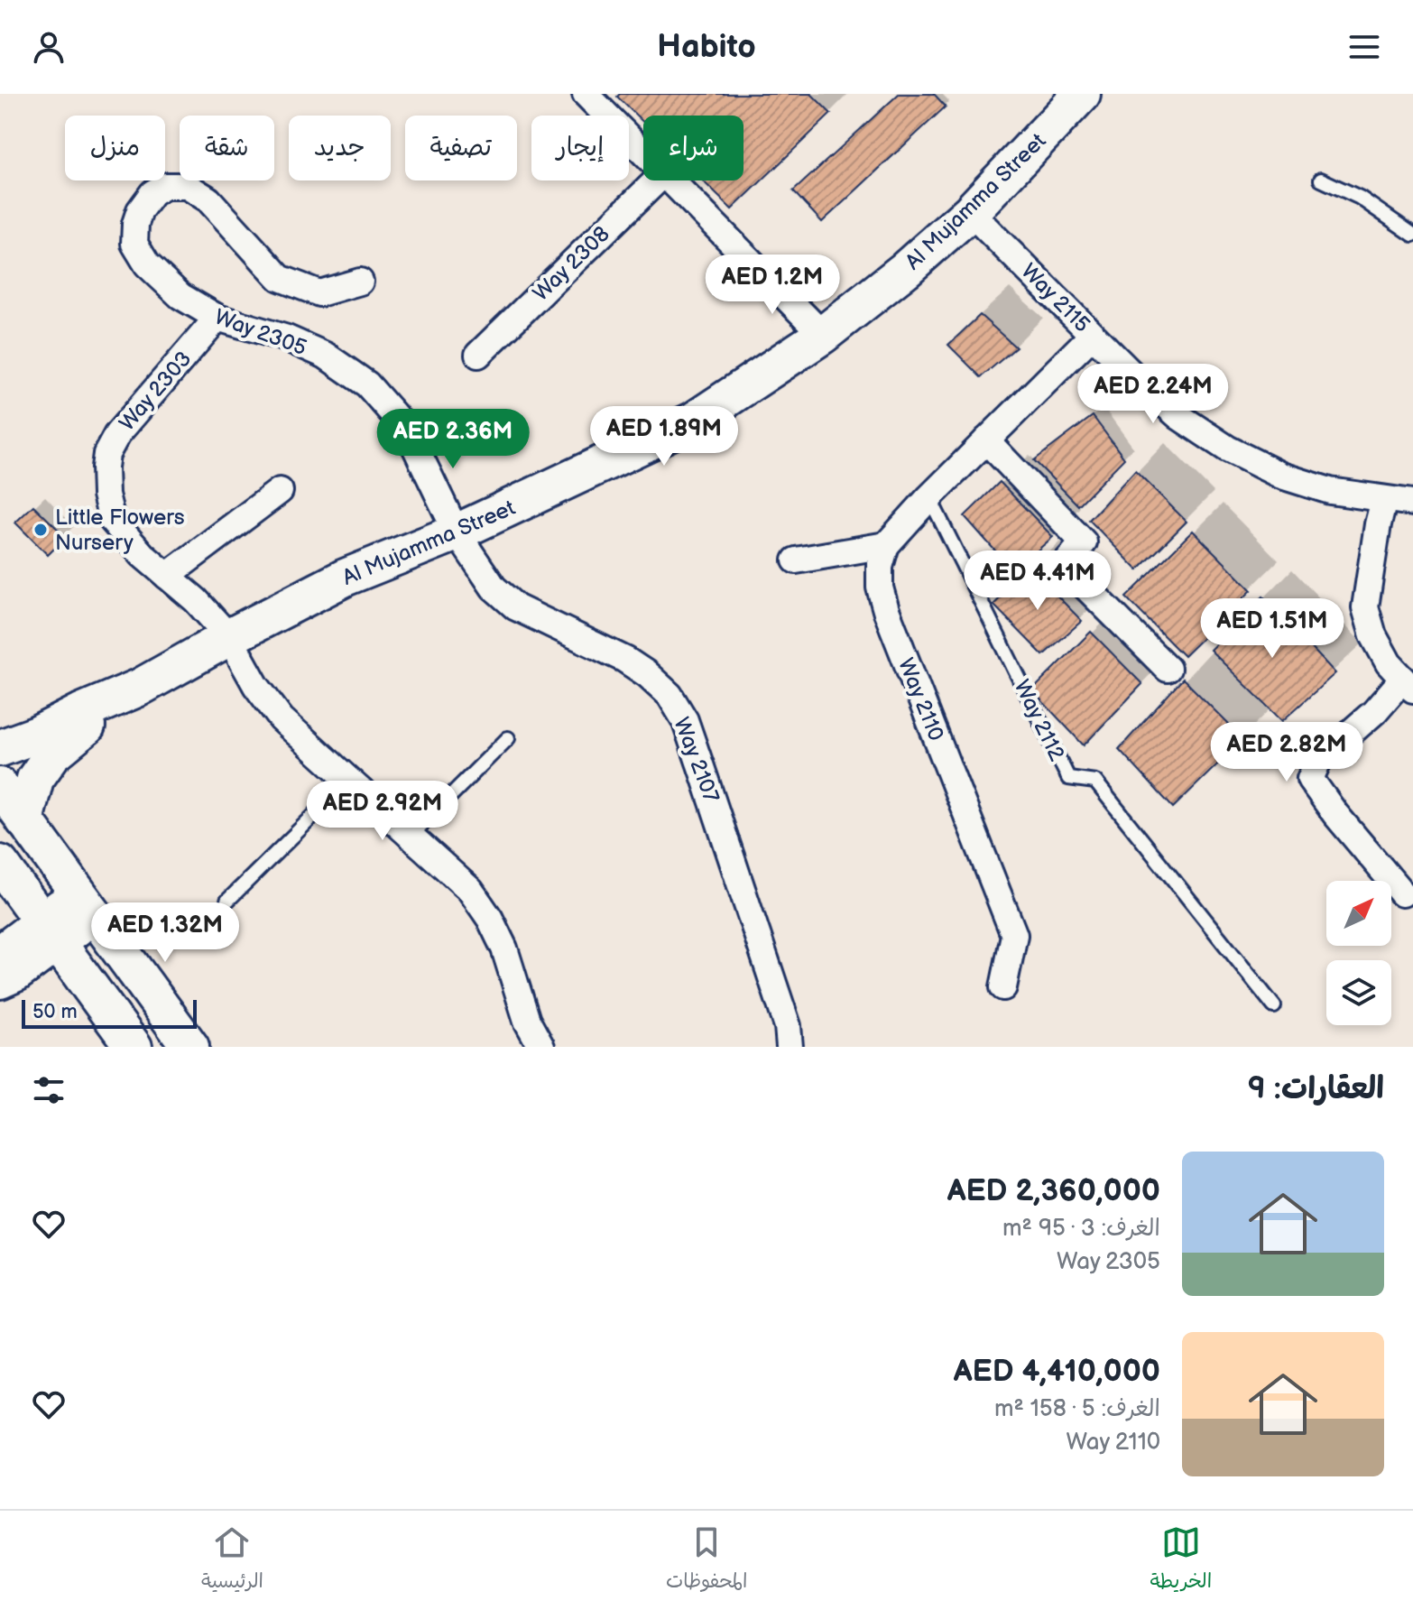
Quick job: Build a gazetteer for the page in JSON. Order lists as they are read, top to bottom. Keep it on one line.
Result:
{"streets":{"street":["Al Mujamma Street","Way 2308","Way 2115","Way 2305","Way 2303","Way 2110","Way 2107"],"lane":["Way 2112"]},"crossings":[["Al Mujamma Street","Way 2115"],["Al Mujamma Street","Way 2305"],["Al Mujamma Street","Way 2303"],["Al Mujamma Street","Way 2107"],["Way 2305","Way 2303"],["Way 2305","Way 2107"]],"places":["Little Flowers Nursery"],"scale_bar":"50 m","north":"top right","page":{"header":"Habito","chip":["شراء","إيجار","تصفية","جديد","شقة","منزل"],"price":["AED 1.2M","AED 2.24M","AED 1.89M","AED 2.36M","AED 4.41M","AED 1.51M","AED 2.82M","AED 2.92M","AED 1.32M"],"scale":"50 m","heading":"العقارات: 9","list":[{"name":"AED 2,360,000","note":"الغرف: 3 · 95 m² · Way 2305"},{"name":"AED 4,410,000","note":"الغرف: 5 · 158 m² · Way 2110"}],"tabs":["الخريطة","المحفوظات","الرئيسية"]}}
